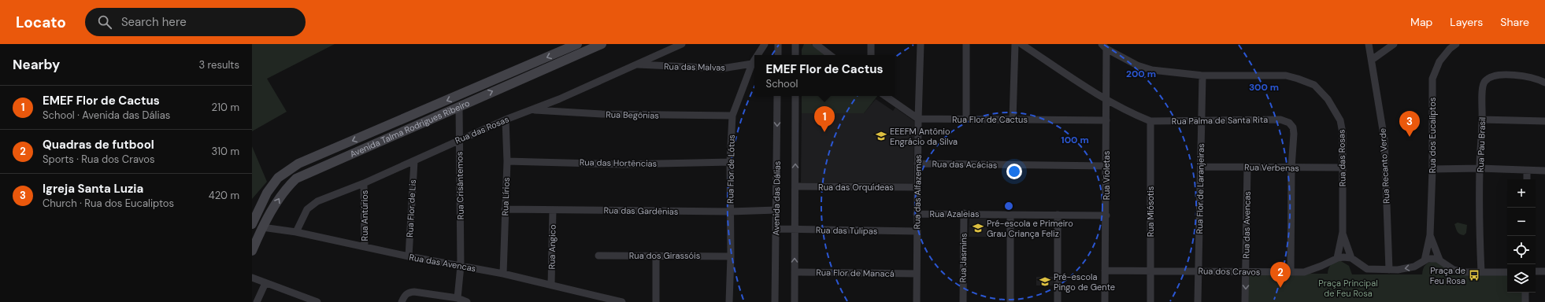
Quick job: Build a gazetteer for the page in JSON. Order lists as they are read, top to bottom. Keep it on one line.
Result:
{"streets":{"main road":["Avenida Talma Rodrigues Ribeiro"],"street":["Rua das Malvas","Rua Begônias","Rua Flor de Cactus","Rua Palma de Santa Rita","Rua das Rosas","Rua dos Eucaliptos","Rua Pau Brasil","Rua das Hortências","Rua das Acácias","Rua Recanto Verde","Rua Verbenas","Rua Flor de Lótus","Rua Violetas","Rua Crisântemos","Rua das Orquídeas","Rua Flor de Laranjeiras","Rua das Alfazemas","Rua Lírios","Avenida das Dálias","Rua Flor de Lis","Rua das Gardênias","Rua Miósotis","Rua Azaleias","Rua Antúrios","Rua das Avencas","Rua das Tulipas","Rua Angico","Rua dos Girassóis","Rua Jasmins","Rua dos Cravos","Rua Flor de Manacá"]},"crossings":[["Rua das Malvas","Rua das Rosas"],["Rua das Malvas","Rua Flor de Lótus"],["Rua Begônias","Rua das Rosas"],["Rua Begônias","Rua Flor de Lótus"],["Rua Flor de Cactus","Rua Violetas"],["Rua Flor de Cactus","Rua das Alfazemas"],["Rua Palma de Santa Rita","Rua Verbenas"],["Rua Palma de Santa Rita","Rua Violetas"],["Rua Palma de Santa Rita","Rua Flor de Laranjeiras"],["Rua Palma de Santa Rita","Rua Miósotis"],["Rua Palma de Santa Rita","Rua dos Cravos"],["Avenida Talma Rodrigues Ribeiro","Rua Crisântemos"],["Avenida Talma Rodrigues Ribeiro","Rua das Avencas"],["Rua das Rosas","Rua Verbenas"],["Rua das Rosas","Rua Violetas"],["Rua das Rosas","Rua Crisântemos"],["Rua das Rosas","Rua Flor de Laranjeiras"],["Rua das Rosas","Rua Lírios"],["Rua das Rosas","Rua Flor de Lis"],["Rua das Rosas","Rua Antúrios"],["Rua das Rosas","Rua das Avencas"],["Rua das Rosas","Rua dos Cravos"],["Rua das Hortências","Rua Flor de Lótus"],["Rua das Hortências","Rua Lírios"],["Rua das Acácias","Rua Violetas"],["Rua das Acácias","Rua das Alfazemas"],["Rua Verbenas","Rua Flor de Laranjeiras"],["Rua Verbenas","Rua das Avencas"],["Rua Flor de Lótus","Rua das Gardênias"],["Rua Flor de Lótus","Rua dos Girassóis"],["Rua Violetas","Rua Azaleias"],["Rua Violetas","Rua dos Cravos"],["Rua Crisântemos","Rua das Avencas"],["Rua das Orquídeas","Rua das Alfazemas"],["Rua das Orquídeas","Avenida das Dálias"],["Rua Flor de Laranjeiras","Rua dos Cravos"],["Rua das Alfazemas","Rua Azaleias"],["Rua das Alfazemas","Rua das Tulipas"],["Rua das Alfazemas","Rua Flor de Manacá"],["Rua Lírios","Rua das Gardênias"],["Rua Lírios","Rua das Avencas"],["Avenida das Dálias","Rua das Gardênias"],["Avenida das Dálias","Rua das Tulipas"],["Avenida das Dálias","Rua Flor de Manacá"],["Rua Flor de Lis","Rua das Avencas"],["Rua das Gardênias","Rua Angico"],["Rua Miósotis","Rua dos Cravos"],["Rua Azaleias","Rua Jasmins"],["Rua Antúrios","Rua das Avencas"],["Rua das Avencas","Rua Angico"],["Rua das Avencas","Rua dos Cravos"]],"parks":["Praça Principal de Feu Rosa"],"places":{"school or university":["EEEFM Antônio Engrácio da Silva","Pré-escola e Primeiro Grau Criança Feliz","Pré-escola Pingo de Gente"],"bus stop":["Praça de Feu Rosa"]},"page":{"header":"Locato","search":"Search here","nav":["Map","Layers","Share"],"heading":["Nearby","3 results"],"popup":["EMEF Flor de Cactus","School"],"list":[{"mark":"1","name":"EMEF Flor de Cactus","note":"School · Avenida das Dálias","value":"210 m"},{"mark":"2","name":"Quadras de futbool","note":"Sports · Rua dos Cravos","value":"310 m"},{"mark":"3","name":"Igreja Santa Luzia","note":"Church · Rua dos Eucaliptos","value":"420 m"}],"pins":["1","3","2"],"map_buttons":["+","−"]},"rings":["200 m","300 m","100 m"]}
